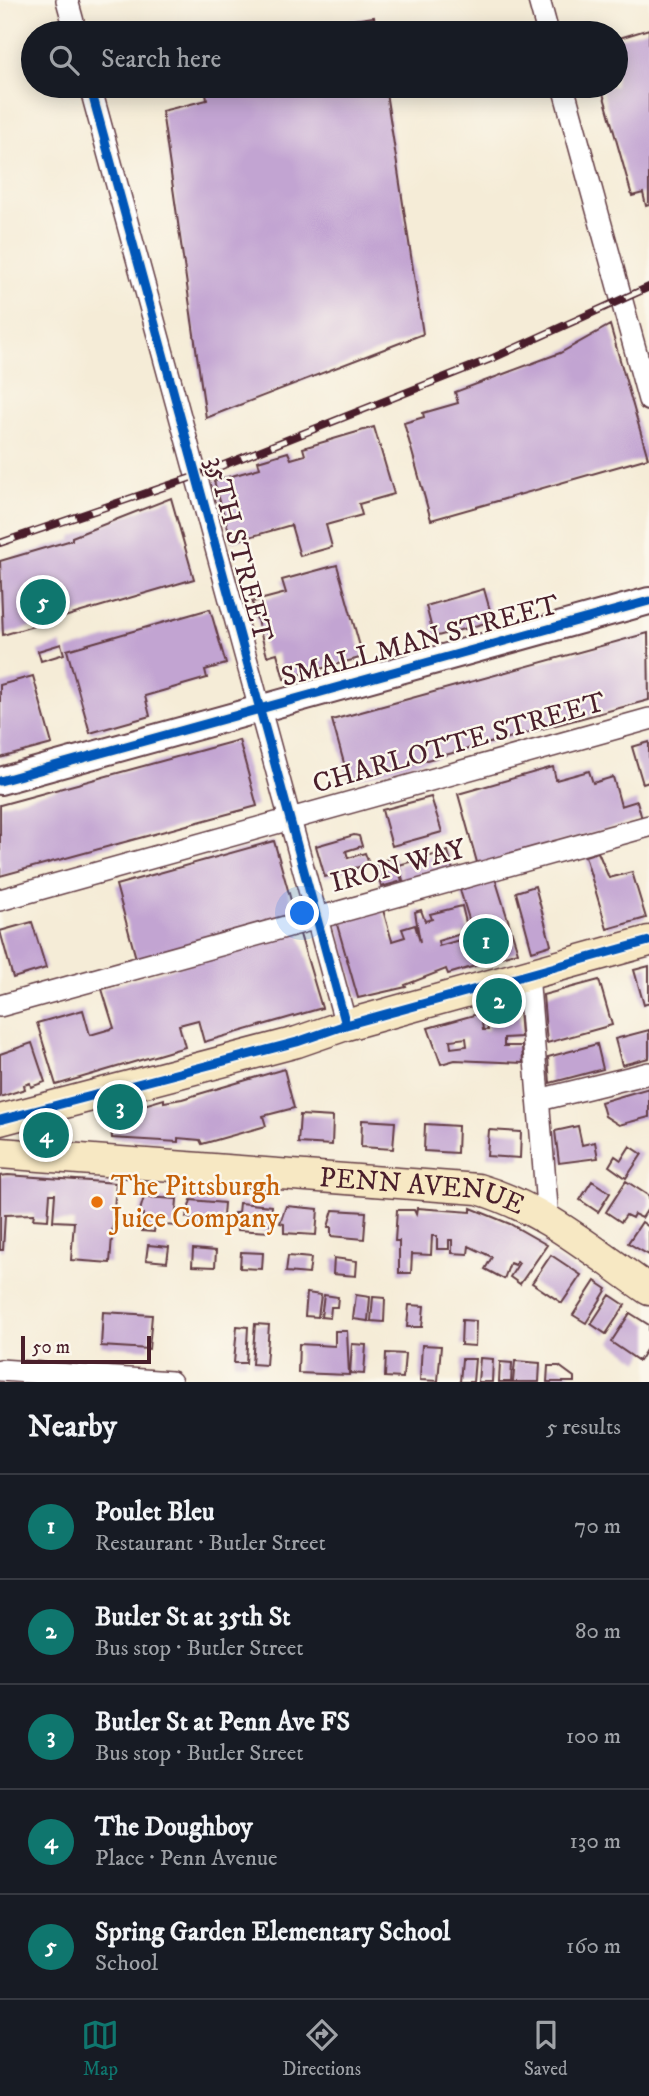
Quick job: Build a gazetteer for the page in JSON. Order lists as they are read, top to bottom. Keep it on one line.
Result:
{"streets":{"main road":["PENN AVENUE"],"street":["35TH STREET","SMALLMAN STREET","CHARLOTTE STREET","IRON WAY"]},"crossings":[["35TH STREET","SMALLMAN STREET"],["35TH STREET","CHARLOTTE STREET"],["35TH STREET","IRON WAY"]],"places":["The Pittsburgh Juice Company"],"scale_bar":"50 m","page":{"search":"Search here","pins":["5","1","2","3","4"],"scale":"50 m","heading":["Nearby","5 results"],"list":[{"mark":"1","name":"Poulet Bleu","note":"Restaurant · Butler Street","value":"70 m"},{"mark":"2","name":"Butler St at 35th St","note":"Bus stop · Butler Street","value":"80 m"},{"mark":"3","name":"Butler St at Penn Ave FS","note":"Bus stop · Butler Street","value":"100 m"},{"mark":"4","name":"The Doughboy","note":"Place · Penn Avenue","value":"130 m"},{"mark":"5","name":"Spring Garden Elementary School","note":"School","value":"160 m"}],"nav":["Map","Directions","Saved"]}}
